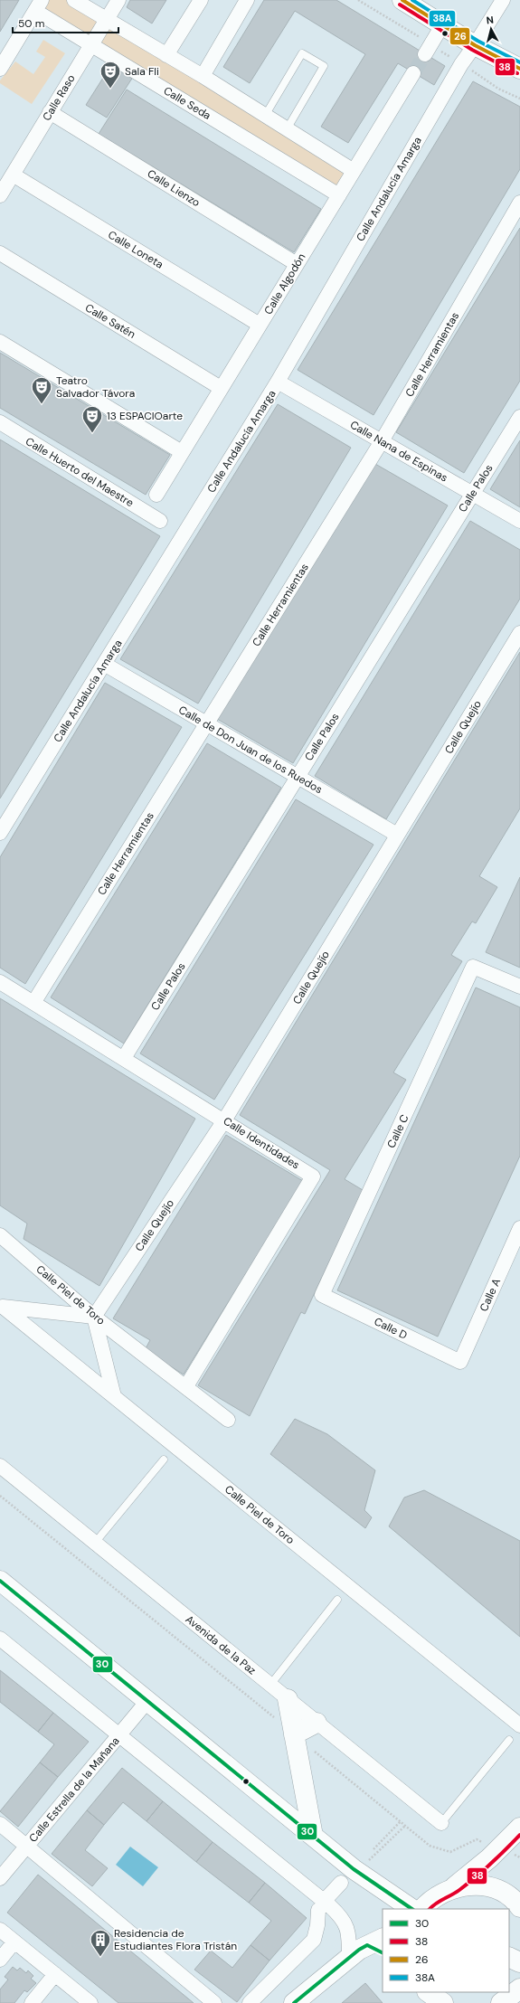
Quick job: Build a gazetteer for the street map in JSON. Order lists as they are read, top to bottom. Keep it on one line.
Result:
{"streets":{"street":["Calle Raso","Calle Seda","Calle Lienzo","Calle Andalucía Amarga","Calle Loneta","Calle Algodón","Calle Satén","Calle Herramientas","Calle Nana de Espinas","Calle Huerto del Maestre","Calle Palos","Calle Quejío","Calle de Don Juan de los Ruedos","Calle C","Calle Identidades","Calle Piel de Toro","Calle A","Calle D","Avenida de la Paz","Calle Estrella de la Mañana"]},"crossings":[["Calle Raso","Calle Seda"],["Calle Raso","Calle Lienzo"],["Calle Raso","Calle Loneta"],["Calle Seda","Calle Algodón"],["Calle Lienzo","Calle Algodón"],["Calle Andalucía Amarga","Calle Nana de Espinas"],["Calle Andalucía Amarga","Calle de Don Juan de los Ruedos"],["Calle Loneta","Calle Algodón"],["Calle Algodón","Calle Satén"],["Calle Herramientas","Calle Nana de Espinas"],["Calle Herramientas","Calle de Don Juan de los Ruedos"],["Calle Herramientas","Calle Identidades"],["Calle Nana de Espinas","Calle Palos"],["Calle Palos","Calle de Don Juan de los Ruedos"],["Calle Palos","Calle Identidades"],["Calle Quejío","Calle de Don Juan de los Ruedos"],["Calle Quejío","Calle Identidades"],["Calle Quejío","Calle Piel de Toro"],["Calle C","Calle D"],["Calle Identidades","Calle Piel de Toro"],["Calle A","Calle D"]],"places":{"theatre":["Sala Fli","Teatro Salvador Távora","13 ESPACIOarte"],"building":["Residencia de Estudiantes Flora Tristán"]},"lines":["transit line 26","transit line 38A","transit line 38","transit line 30"],"legend":["30","38","26","38A"],"scale_bar":"50 m","north":"top"}
